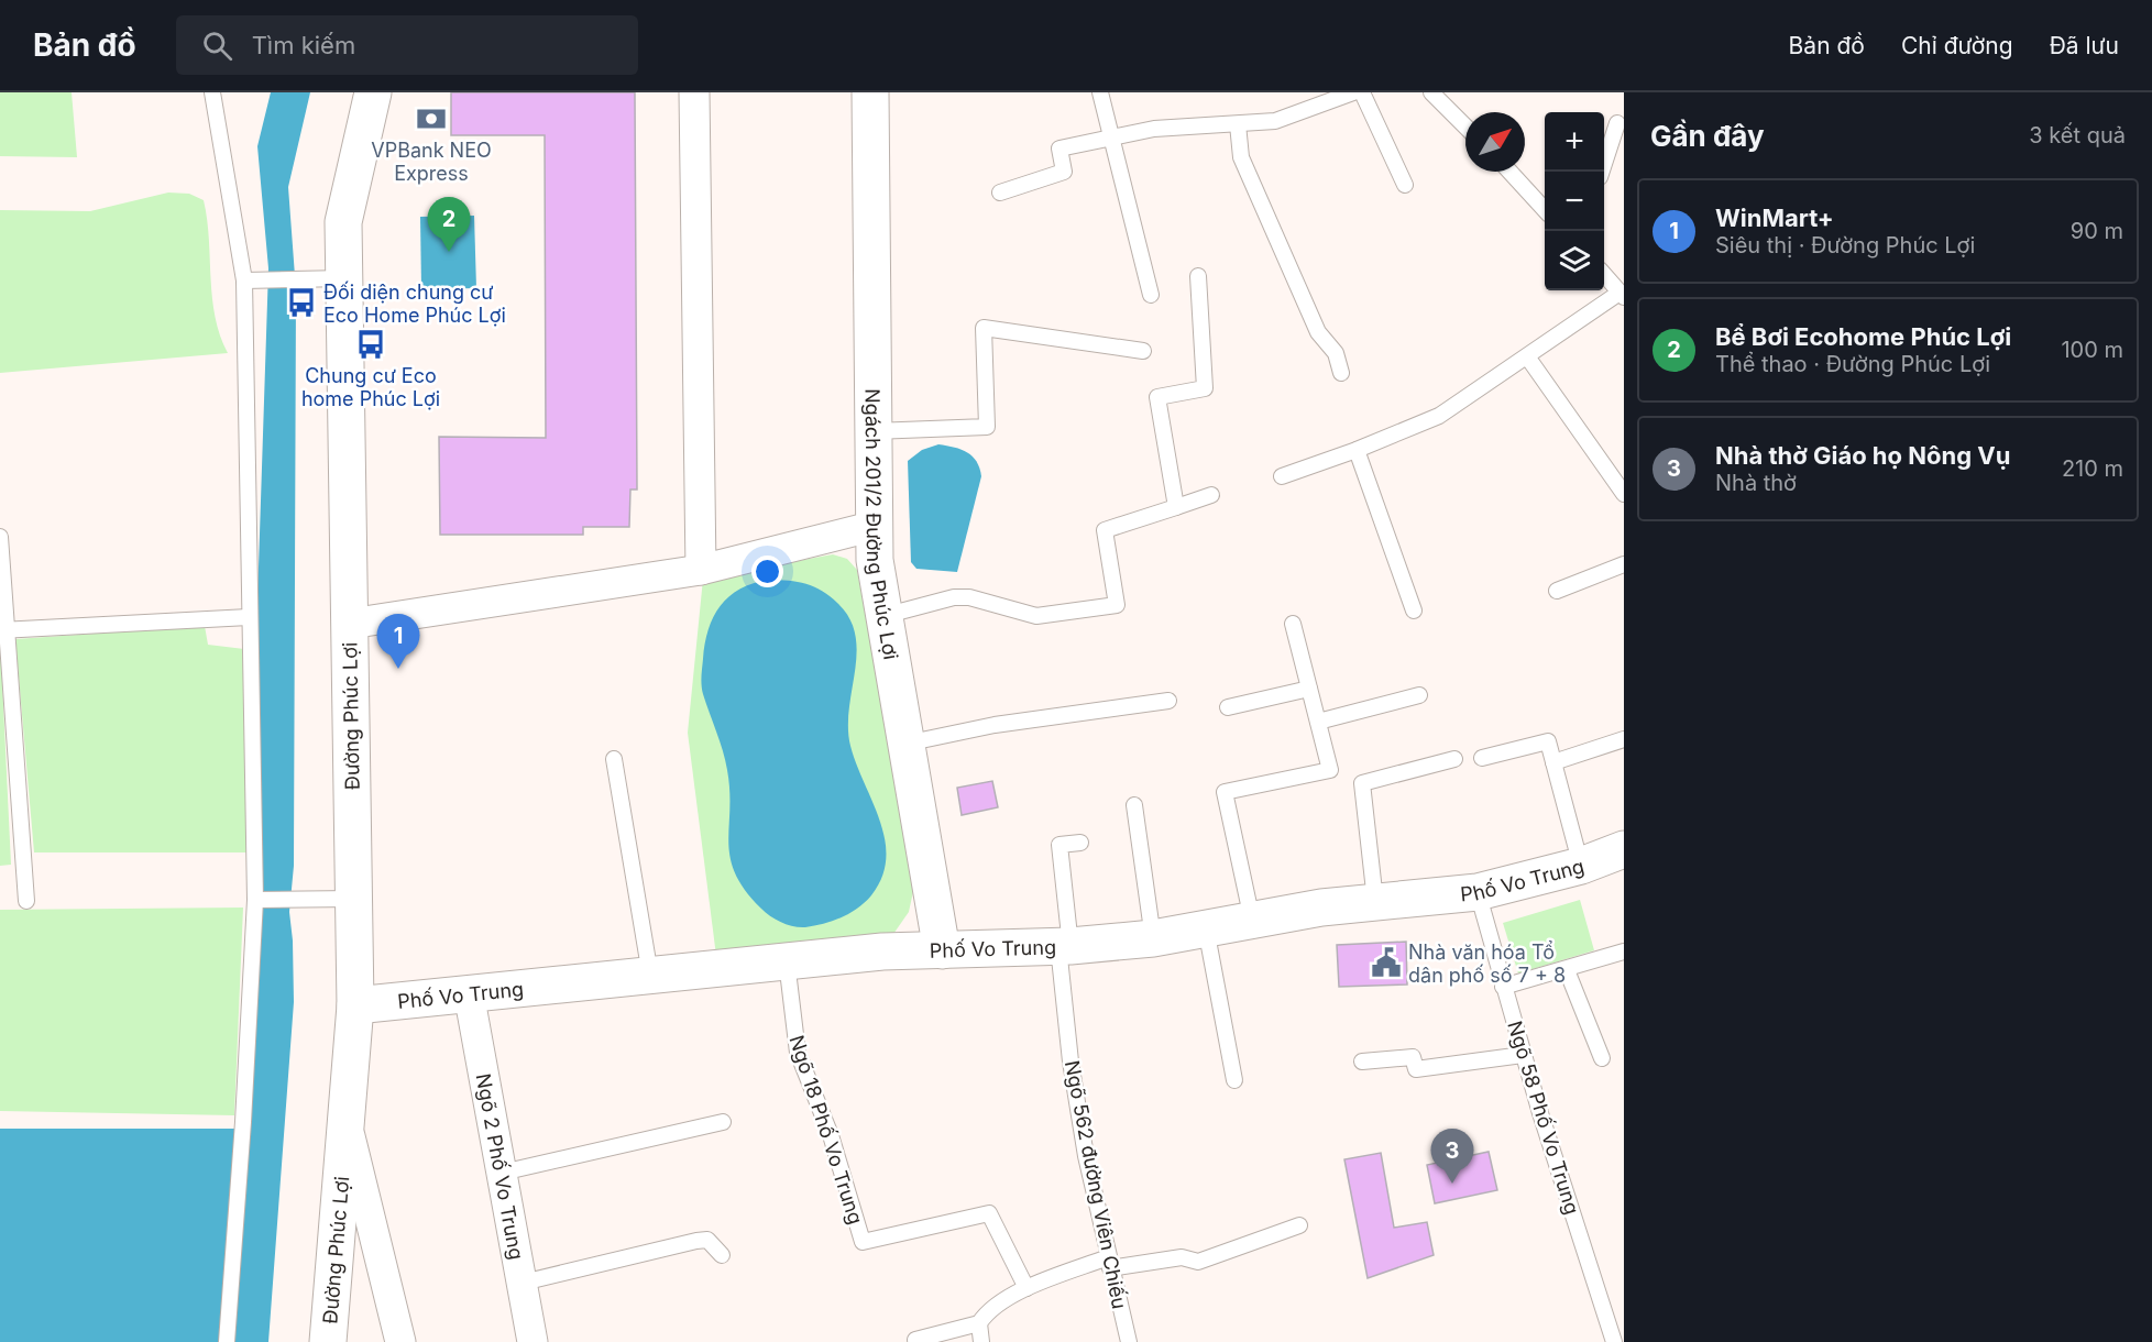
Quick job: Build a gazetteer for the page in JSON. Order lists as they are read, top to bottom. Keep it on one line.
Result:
{"streets":{"street":["Ngách 201/2 Đường Phúc Lợi","Đường Phúc Lợi","Phố Vo Trung","Ngõ 2 Phố Vo Trung"],"lane":["Ngõ 58 Phố Vo Trung","Ngõ 18 Phố Vo Trung","Ngõ 562 đường Viên Chiếu"]},"crossings":[["Ngách 201/2 Đường Phúc Lợi","Phố Vo Trung"],["Đường Phúc Lợi","Phố Vo Trung"],["Phố Vo Trung","Ngõ 58 Phố Vo Trung"],["Phố Vo Trung","Ngõ 18 Phố Vo Trung"],["Phố Vo Trung","Ngõ 2 Phố Vo Trung"],["Phố Vo Trung","Ngõ 562 đường Viên Chiếu"]],"places":{"bank":["VPBank NEO Express"],"bus stop":["Đối diện chung cư Eco Home Phúc Lợi","Chung cư Eco home Phúc Lợi"],"public building":["Nhà văn hóa Tổ dân phố số 7 + 8"]},"north":"top right","page":{"header":"Bản đồ","search":"Tìm kiếm","nav":["Bản đồ","Chỉ đường","Đã lưu"],"heading":["Gần đây","3 kết quả"],"map_buttons":["+","−"],"list":[{"mark":"1","name":"WinMart+","note":"Siêu thị · Đường Phúc Lợi","value":"90 m"},{"mark":"2","name":"Bể Bơi Ecohome Phúc Lợi","note":"Thể thao · Đường Phúc Lợi","value":"100 m"},{"mark":"3","name":"Nhà thờ Giáo họ Nông Vụ","note":"Nhà thờ","value":"210 m"}],"pins":["2","1","3"]}}
